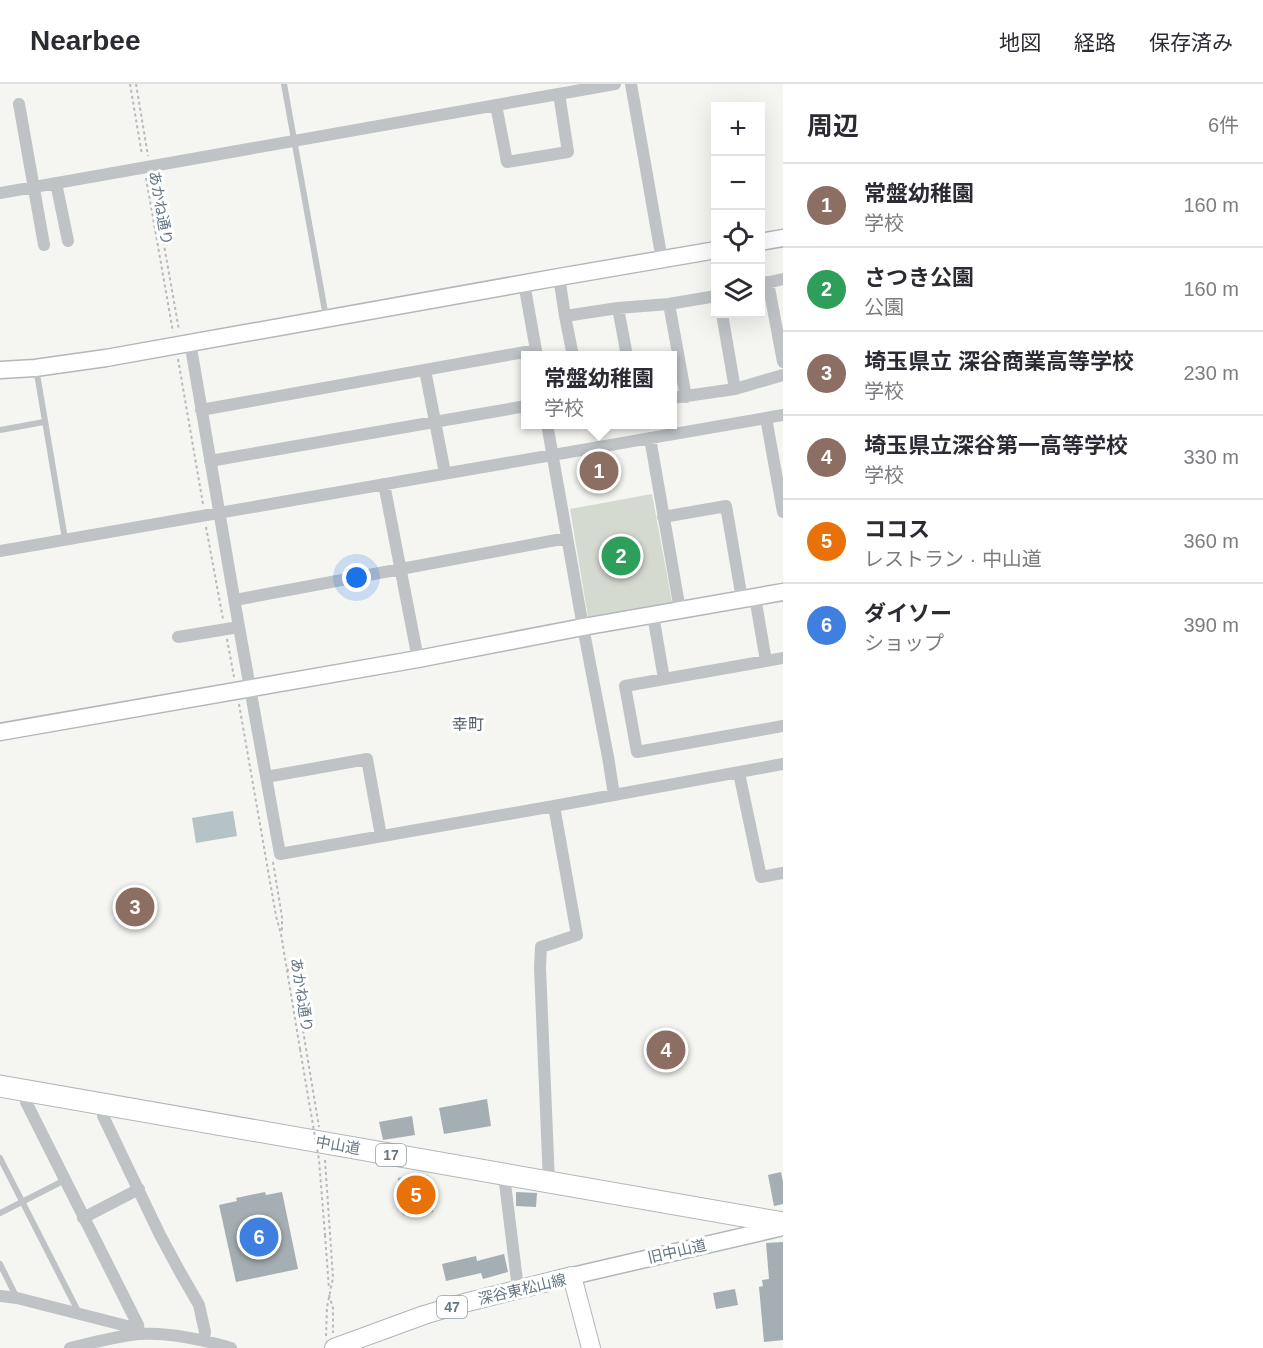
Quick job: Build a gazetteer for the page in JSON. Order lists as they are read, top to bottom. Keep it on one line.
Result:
{"streets":{"highway":["中山道","17"],"main road":["深谷東松山線","47"],"street":["旧中山道"],"path":["あかね通り"]},"crossings":[["あかね通り","深谷東松山線"],["中山道","旧中山道"],["旧中山道","深谷東松山線"]],"districts":["幸町"],"page":{"header":"Nearbee","nav":["地図","経路","保存済み"],"heading":["周辺","6件"],"map_buttons":["+","−"],"list":[{"mark":"1","name":"常盤幼稚園","note":"学校","value":"160 m"},{"mark":"2","name":"さつき公園","note":"公園","value":"160 m"},{"mark":"3","name":"埼玉県立 深谷商業高等学校","note":"学校","value":"230 m"},{"mark":"4","name":"埼玉県立深谷第一高等学校","note":"学校","value":"330 m"},{"mark":"5","name":"ココス","note":"レストラン · 中山道","value":"360 m"},{"mark":"6","name":"ダイソー","note":"ショップ","value":"390 m"}],"popup":["常盤幼稚園","学校"],"pins":["1","2","3","4","5","6"]}}
